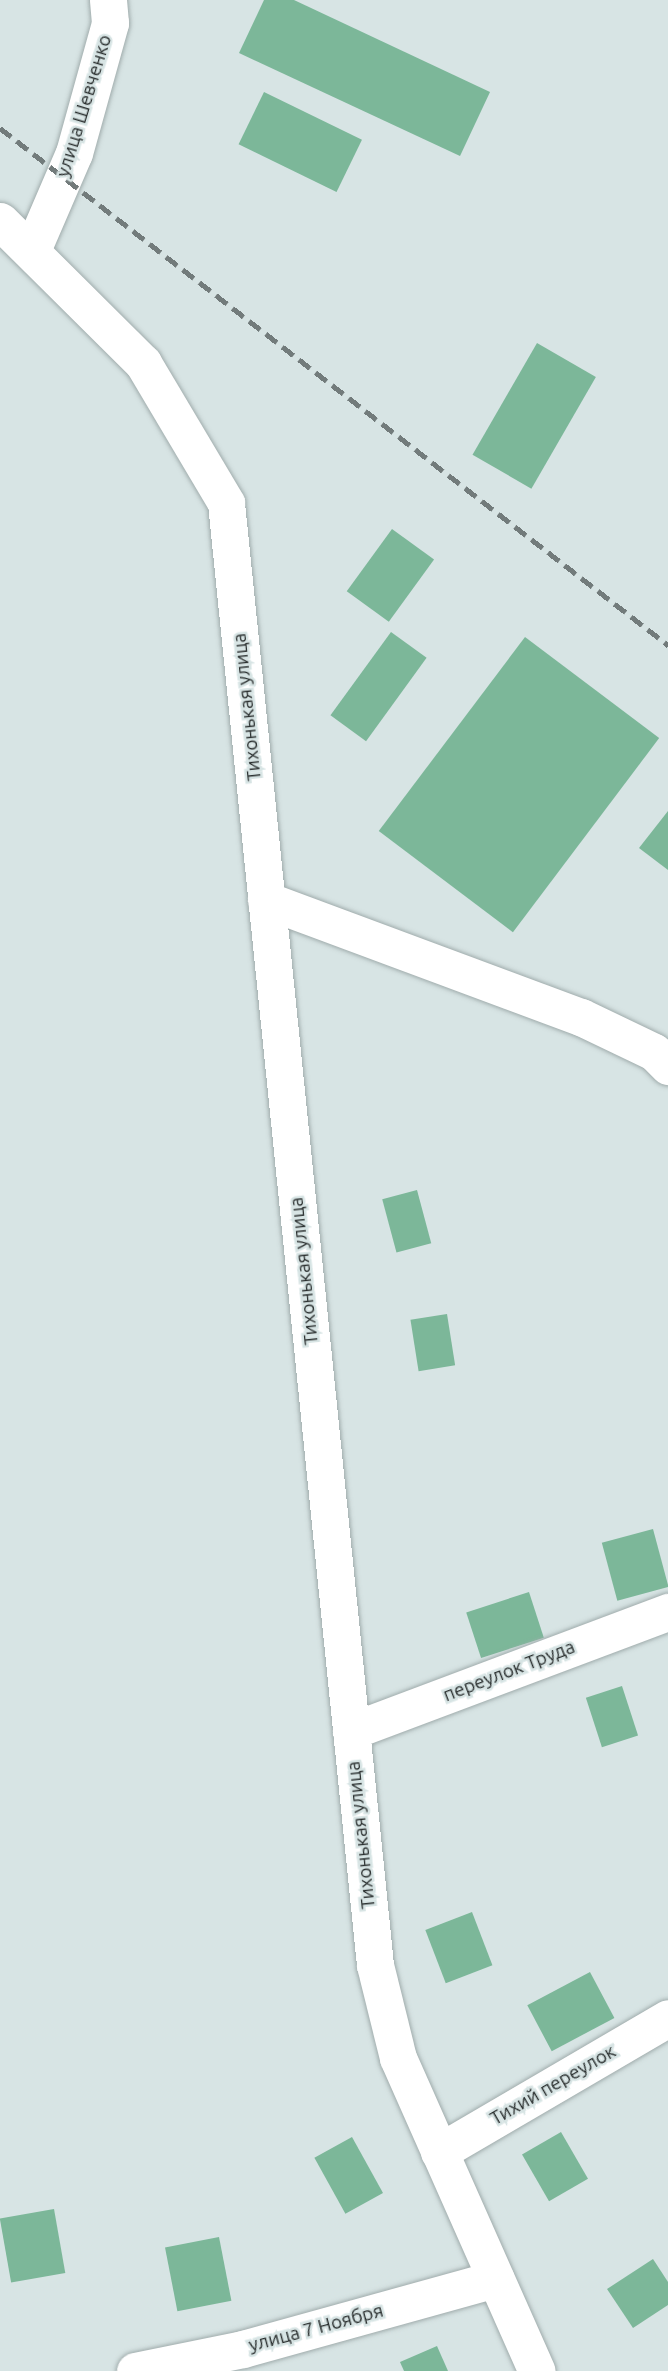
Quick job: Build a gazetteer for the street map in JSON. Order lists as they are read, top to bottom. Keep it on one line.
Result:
{"streets":{"street":["улица Шевченко","Тихонькая улица","переулок Труда","Тихий переулок","улица 7 Ноября"]},"crossings":[["улица Шевченко","Тихонькая улица"],["Тихонькая улица","переулок Труда"],["Тихонькая улица","Тихий переулок"],["Тихонькая улица","улица 7 Ноября"]]}
